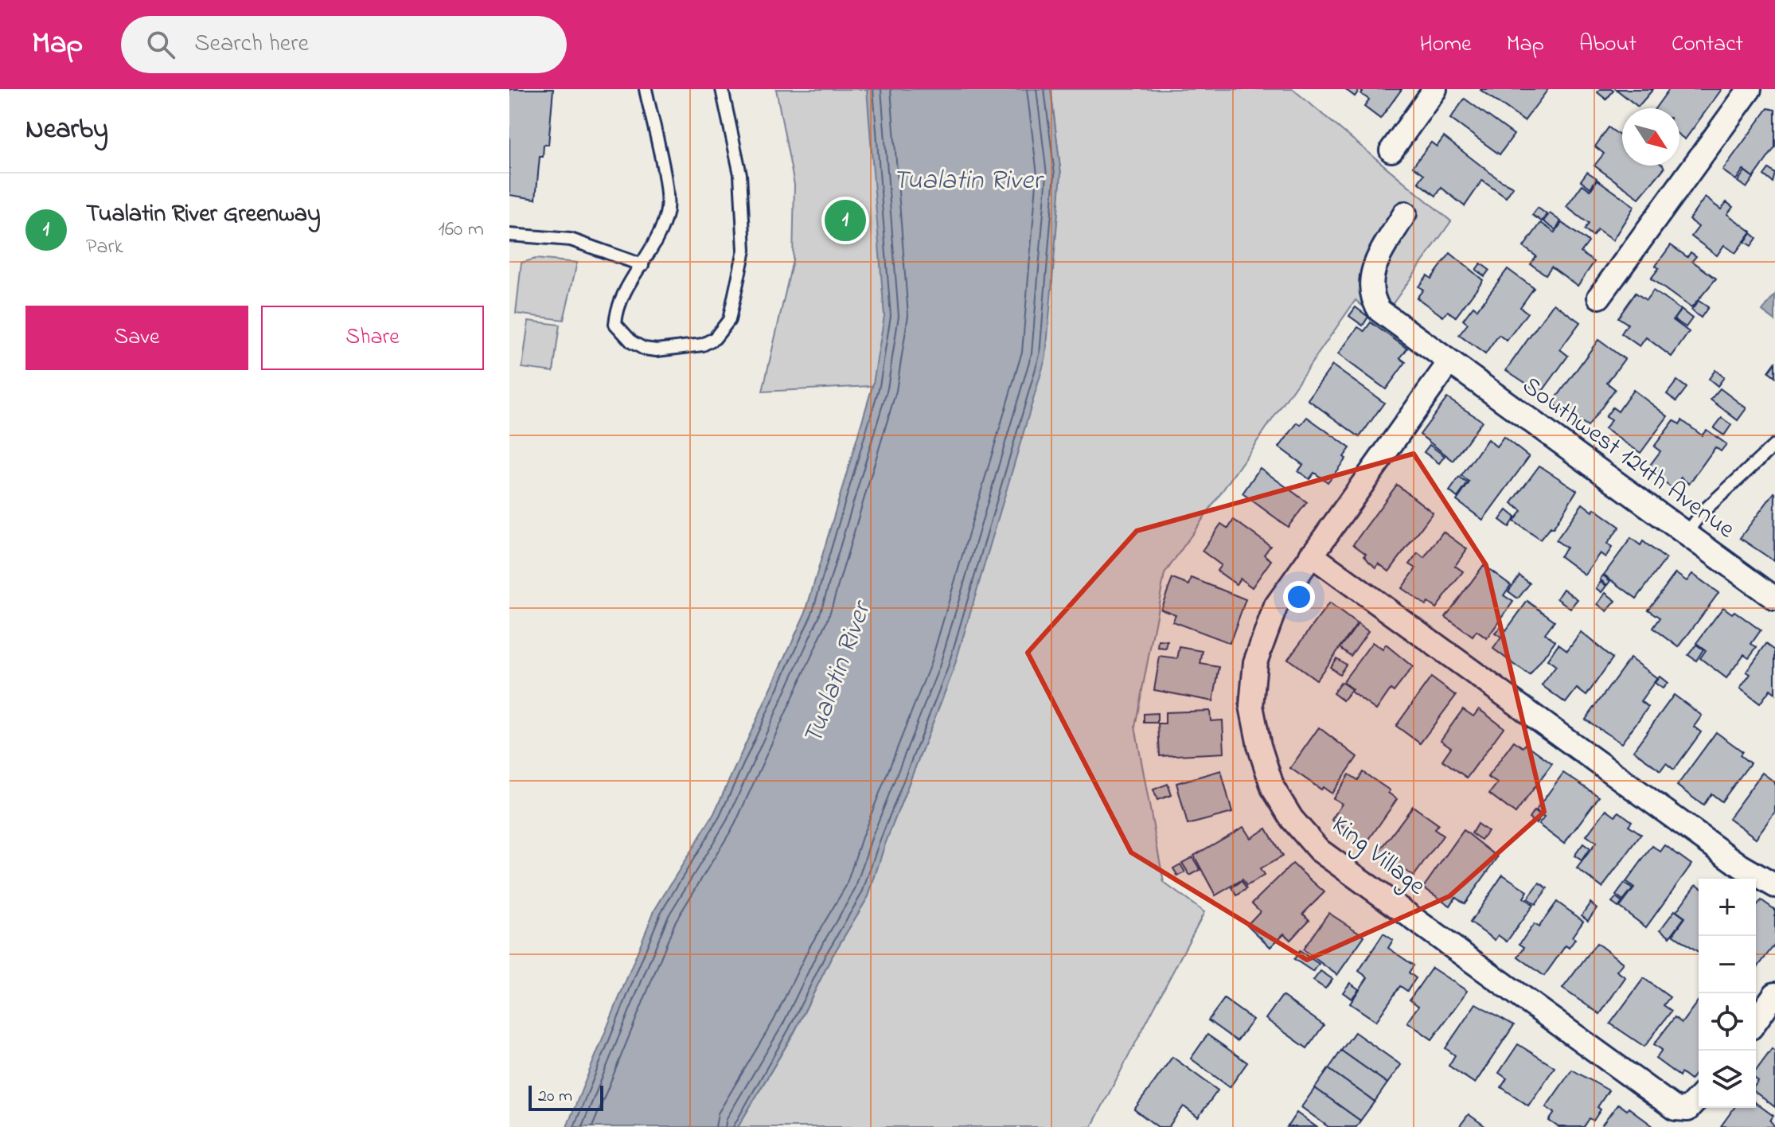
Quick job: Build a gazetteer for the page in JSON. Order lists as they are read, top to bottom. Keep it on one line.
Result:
{"streets":{"street":["Southwest 124th Avenue","King Village"]},"crossings":[["Southwest 124th Avenue","King Village"]],"water":["Tualatin River"],"scale_bar":"20 m","north":"bottom right","page":{"header":"Map","search":"Search here","nav":["Home","Map","About","Contact"],"heading":"Nearby","list":[{"mark":"1","name":"Tualatin River Greenway","note":"Park","value":"160 m"}],"pins":"1","buttons":["Save","Share"],"map_buttons":["+","−"],"scale":"20 m"}}
